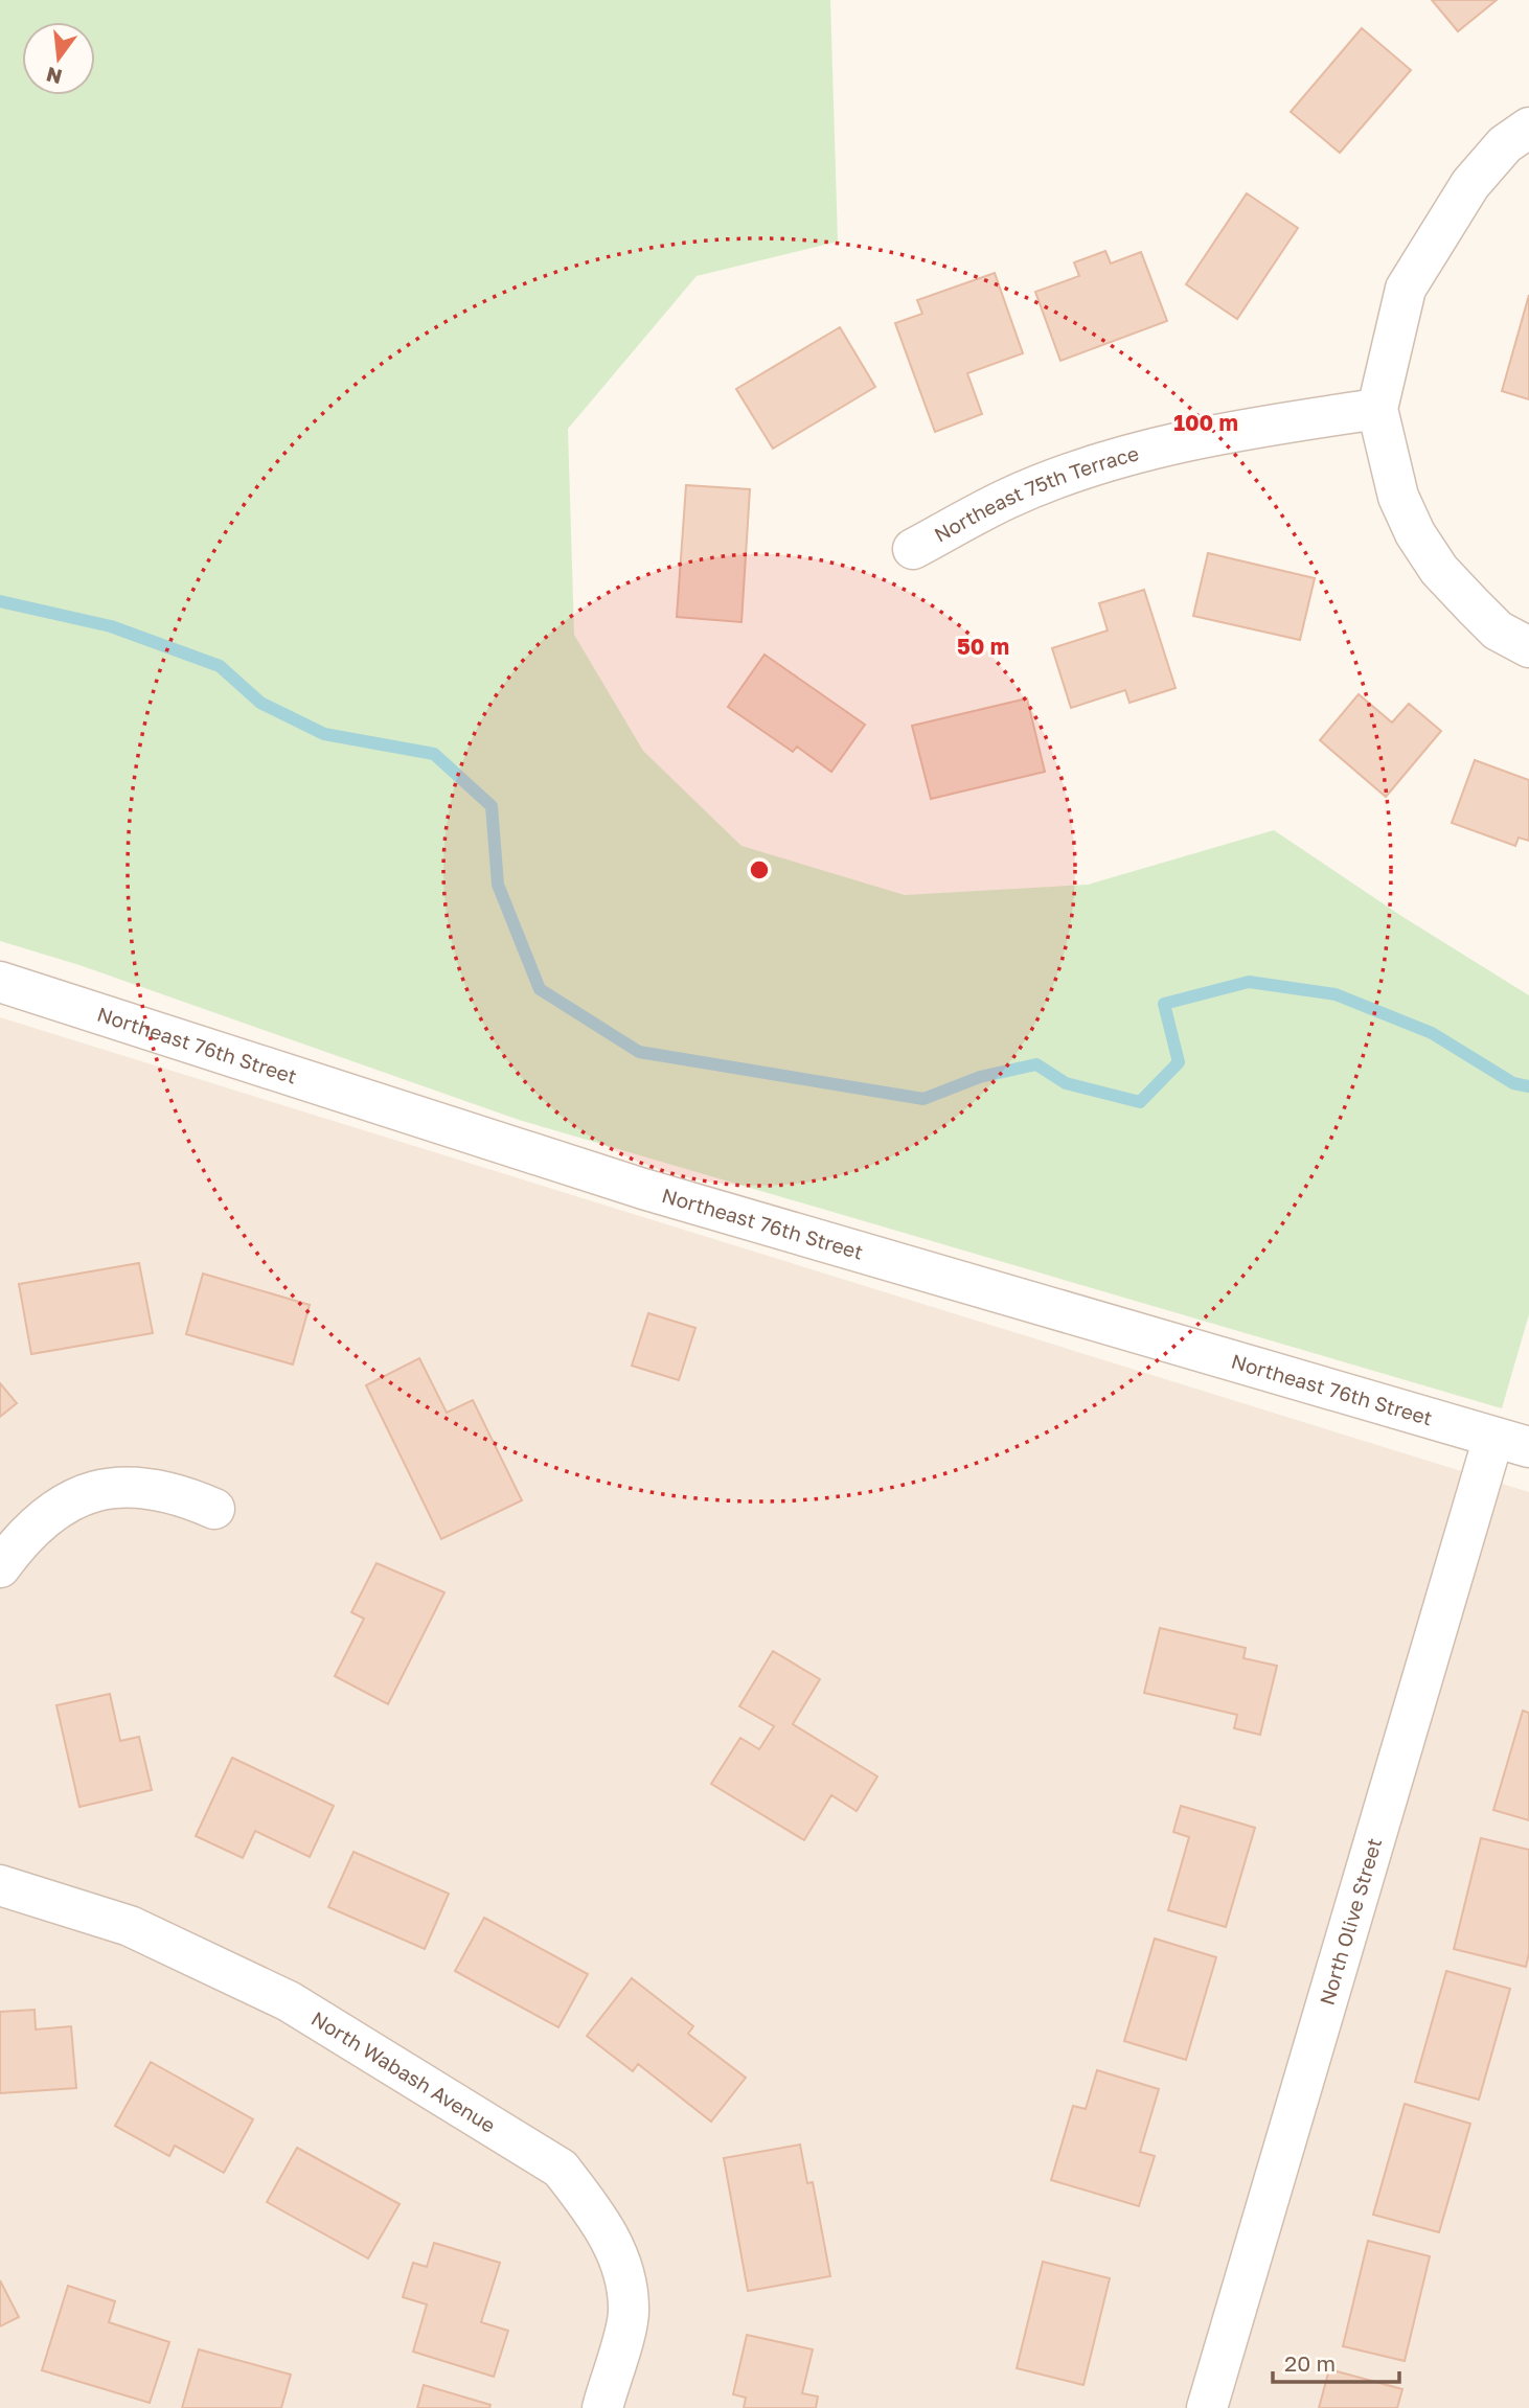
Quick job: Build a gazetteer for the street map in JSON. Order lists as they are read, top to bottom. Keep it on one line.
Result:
{"streets":{"street":["Northeast 75th Terrace","Northeast 76th Street","North Olive Street","North Wabash Avenue"]},"crossings":[["Northeast 76th Street","North Olive Street"]],"scale_bar":"20 m","north":"bottom","rings":["100 m","50 m"]}
